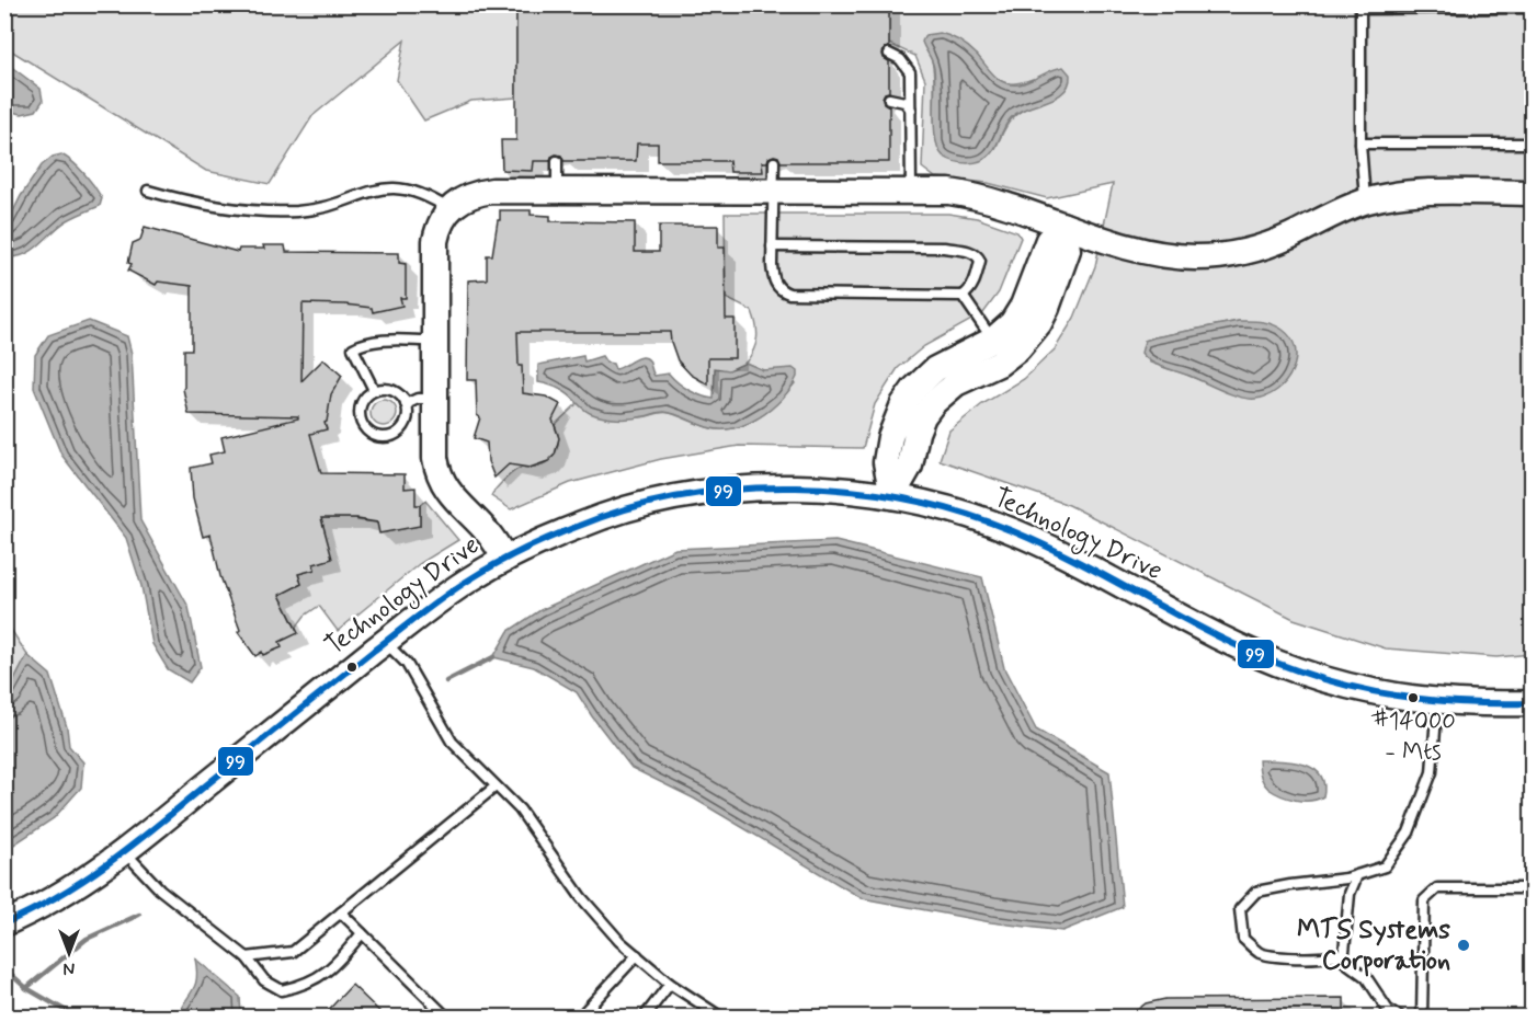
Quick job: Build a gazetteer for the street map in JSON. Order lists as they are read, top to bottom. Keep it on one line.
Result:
{"streets":{"street":["Technology Drive"]},"places":["#14000 - Mts","MTS Systems Corporation"],"lines":["transit line 99"],"north":"bottom"}
